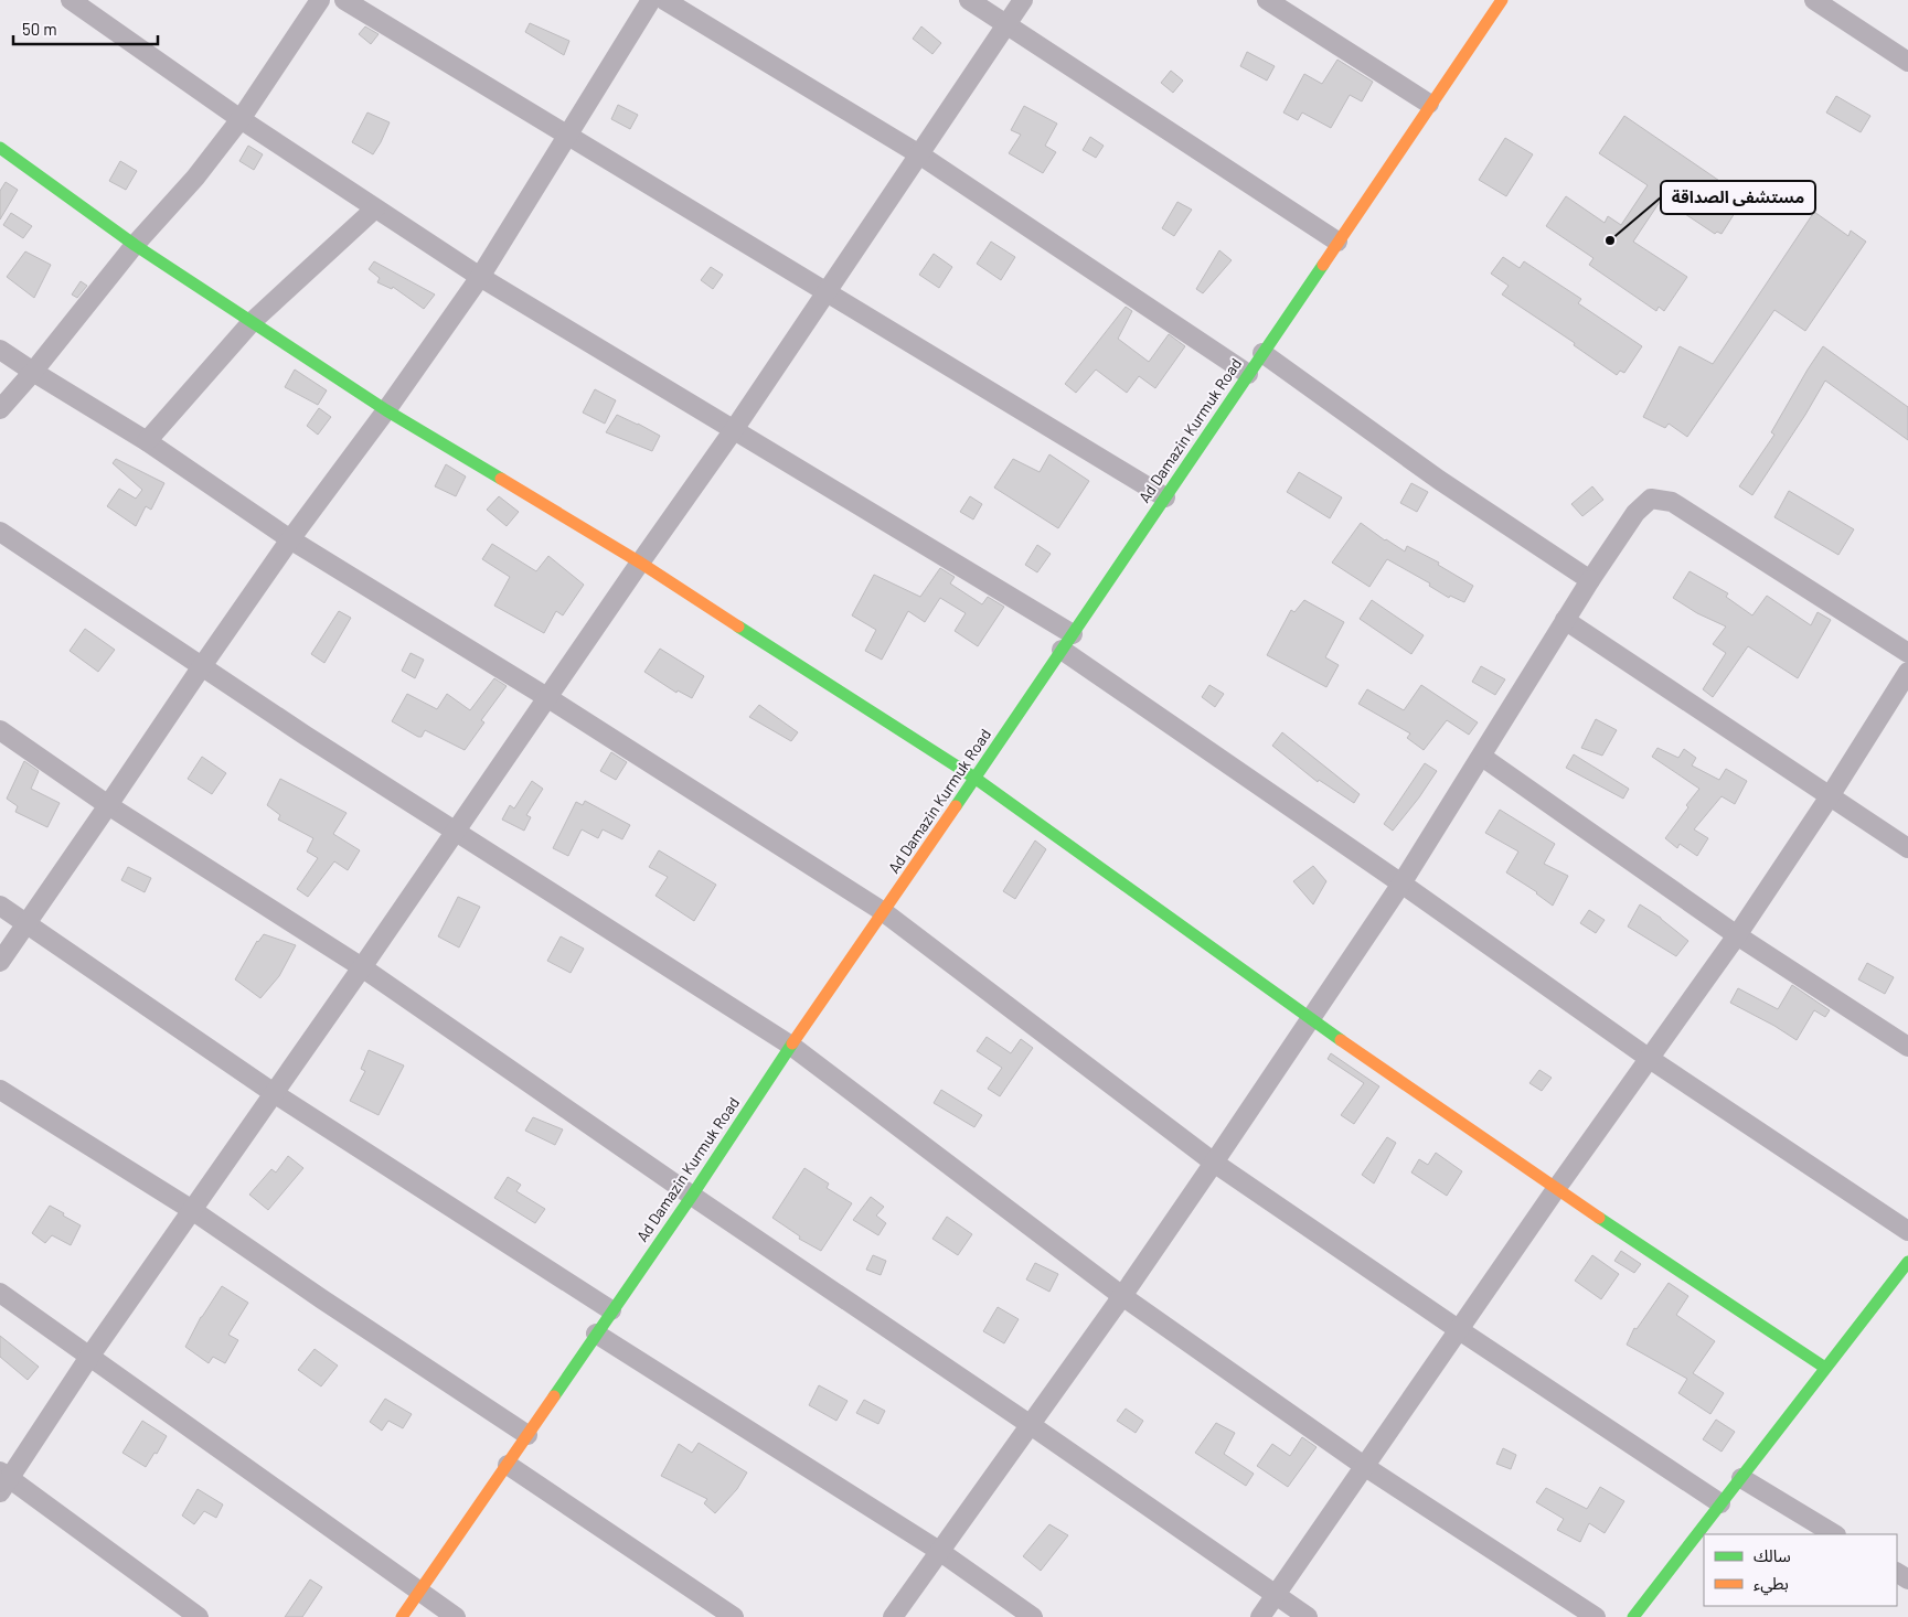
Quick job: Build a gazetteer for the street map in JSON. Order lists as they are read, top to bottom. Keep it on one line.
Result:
{"streets":{"main road":["Ad Damazin Kurmuk Road"]},"places":["مستشفى الصداقة"],"legend":["سالك","بطيء"],"scale_bar":"50 m"}
